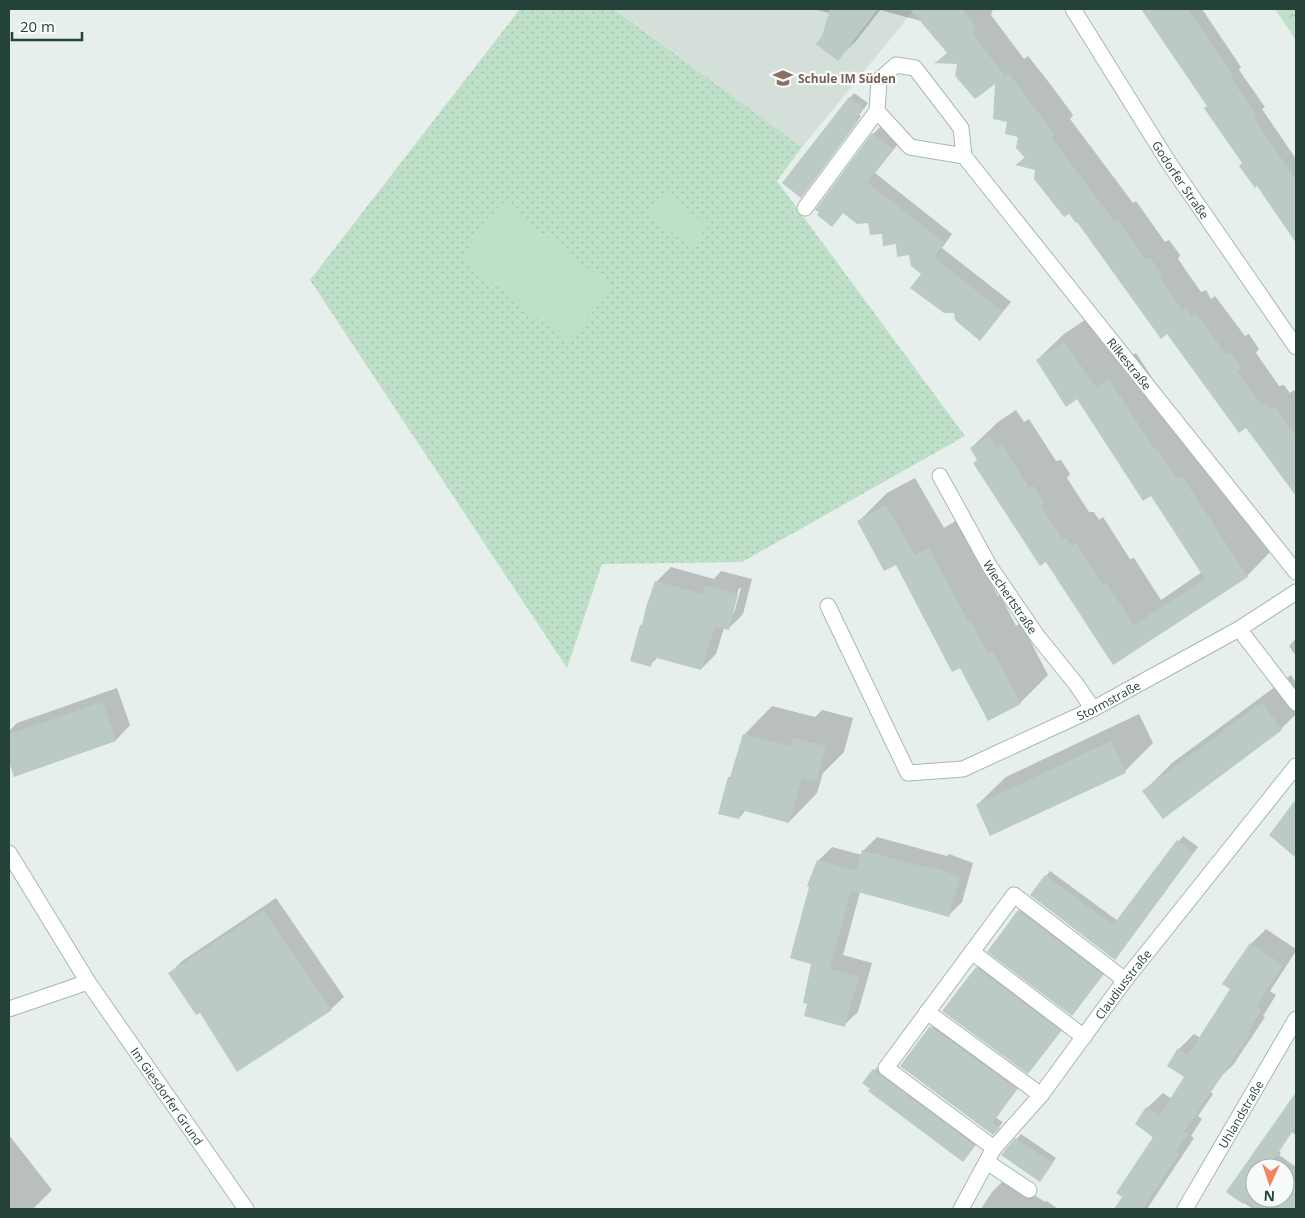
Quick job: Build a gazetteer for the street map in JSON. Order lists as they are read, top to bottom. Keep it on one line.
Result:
{"streets":{"street":["Godorfer Straße","Rilkestraße","Wiechertstraße","Stormstraße","Claudiusstraße","Im Giesdorfer Grund","Uhlandstraße"]},"crossings":[["Wiechertstraße","Stormstraße"]],"places":{"school or university":["Schule IM Süden"]},"scale_bar":"20 m","north":"bottom"}
